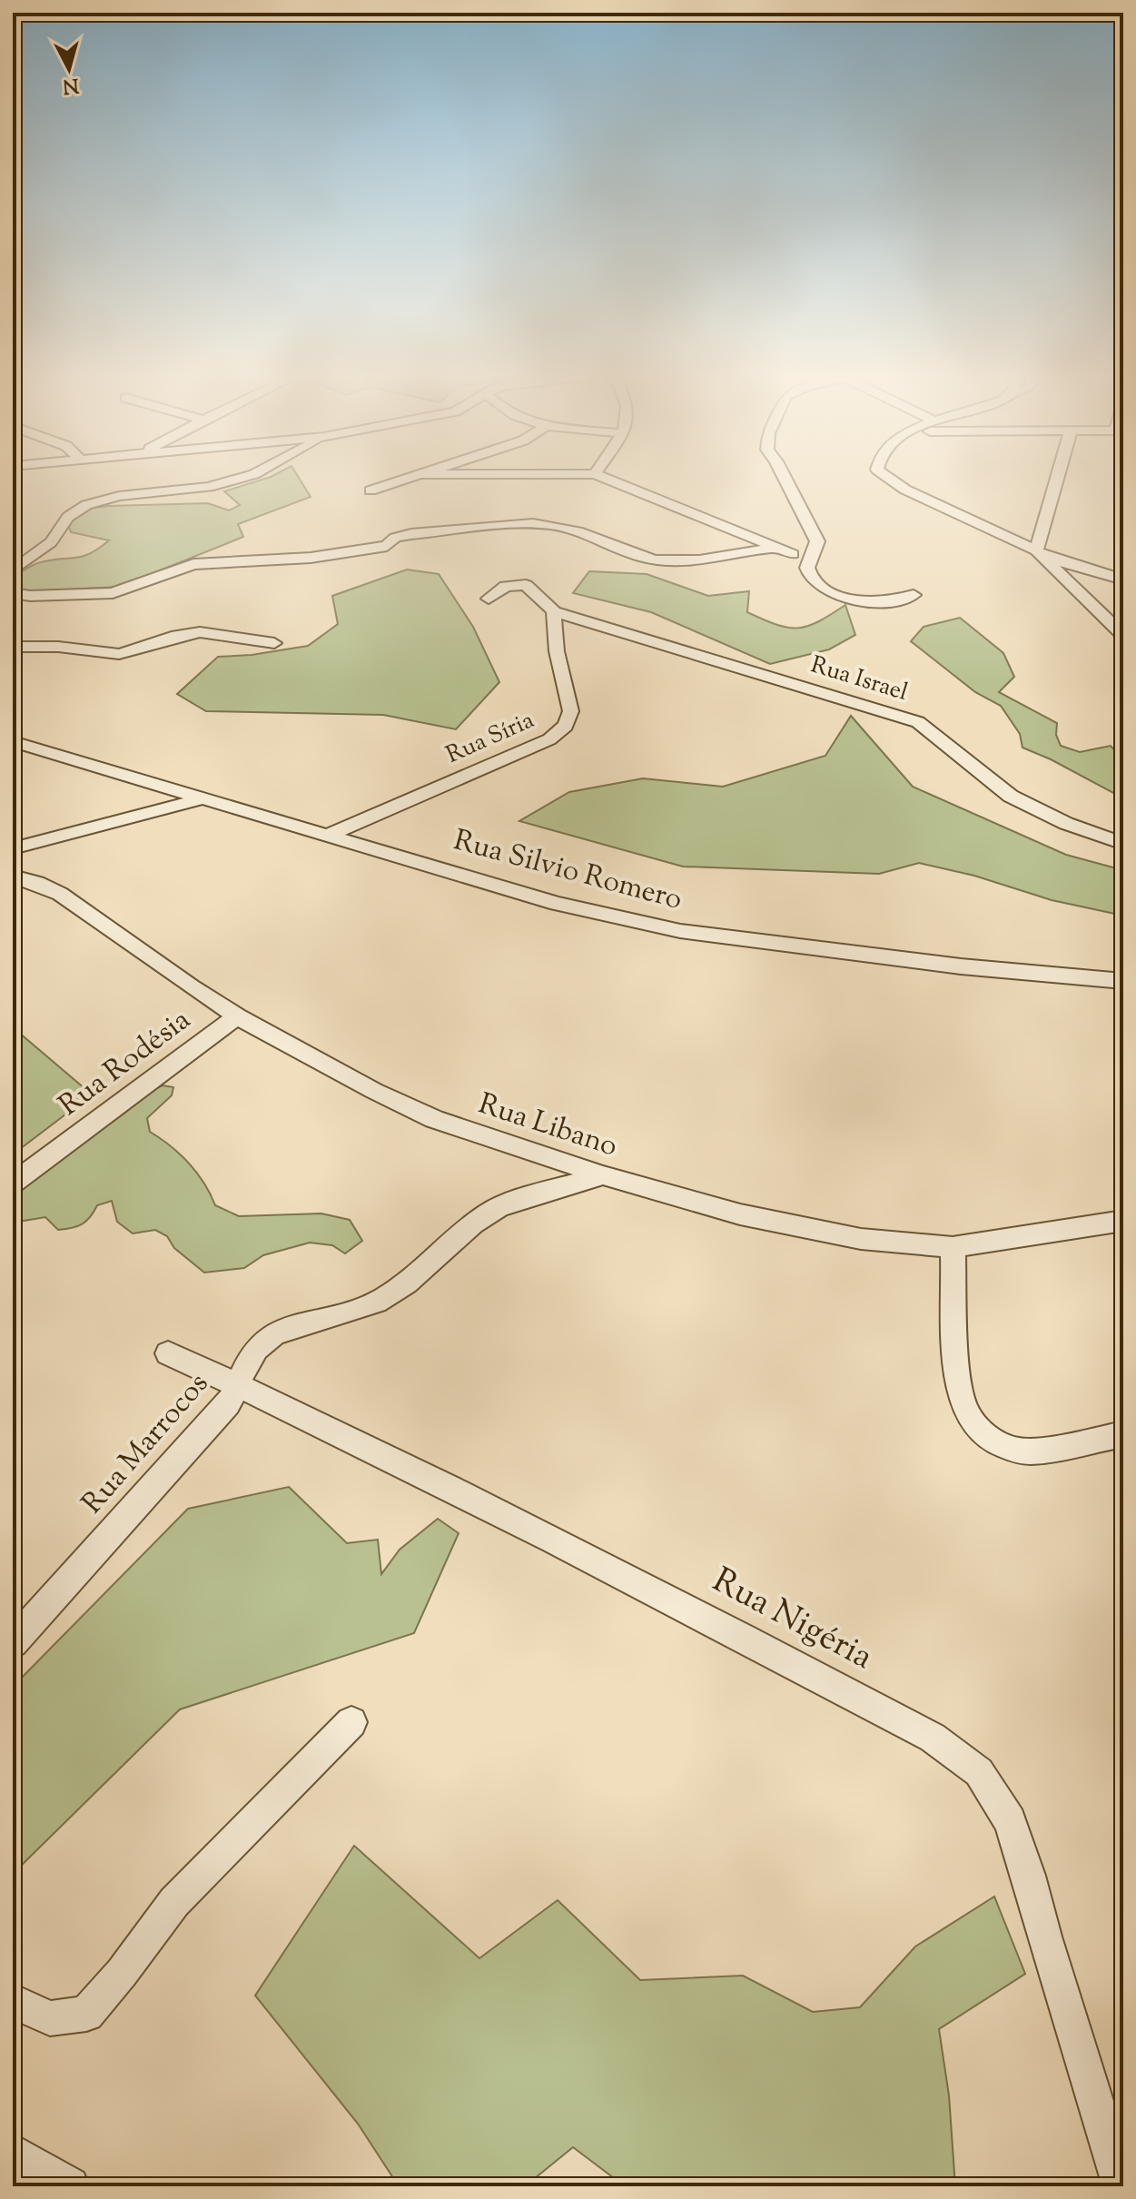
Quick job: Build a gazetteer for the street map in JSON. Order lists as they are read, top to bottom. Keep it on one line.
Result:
{"streets":{"street":["Rua Israel","Rua Síria","Rua Silvio Romero","Rua Rodésia","Rua Libano","Rua Marrocos","Rua Nigéria"]},"crossings":[["Rua Israel","Rua Síria"],["Rua Síria","Rua Silvio Romero"],["Rua Rodésia","Rua Libano"],["Rua Libano","Rua Marrocos"],["Rua Marrocos","Rua Nigéria"]],"north":"bottom"}
